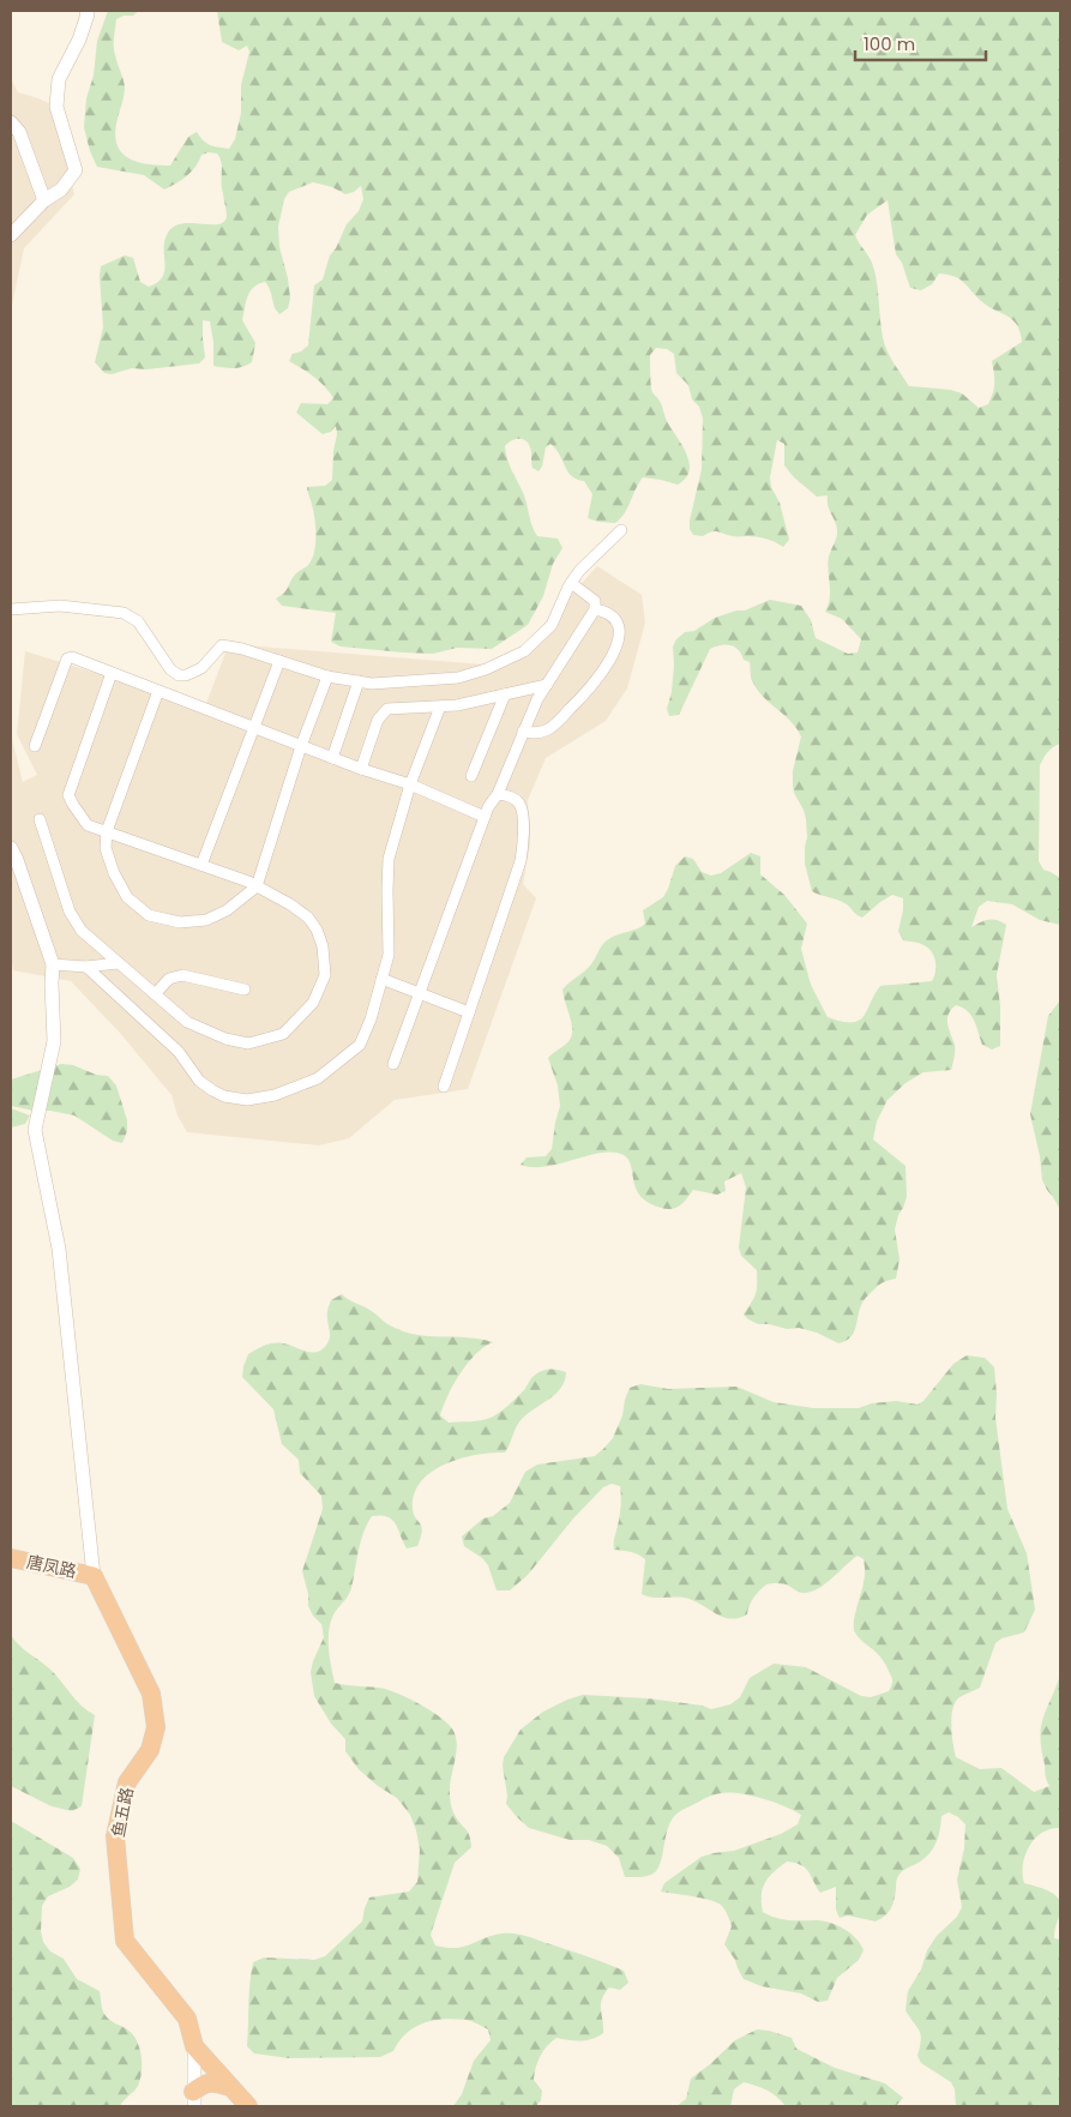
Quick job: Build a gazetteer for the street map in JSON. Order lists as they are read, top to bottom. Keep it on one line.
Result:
{"streets":{"highway":["唐凤路","鱼五路"]},"crossings":[["唐凤路","鱼五路"]],"scale_bar":"100 m"}
